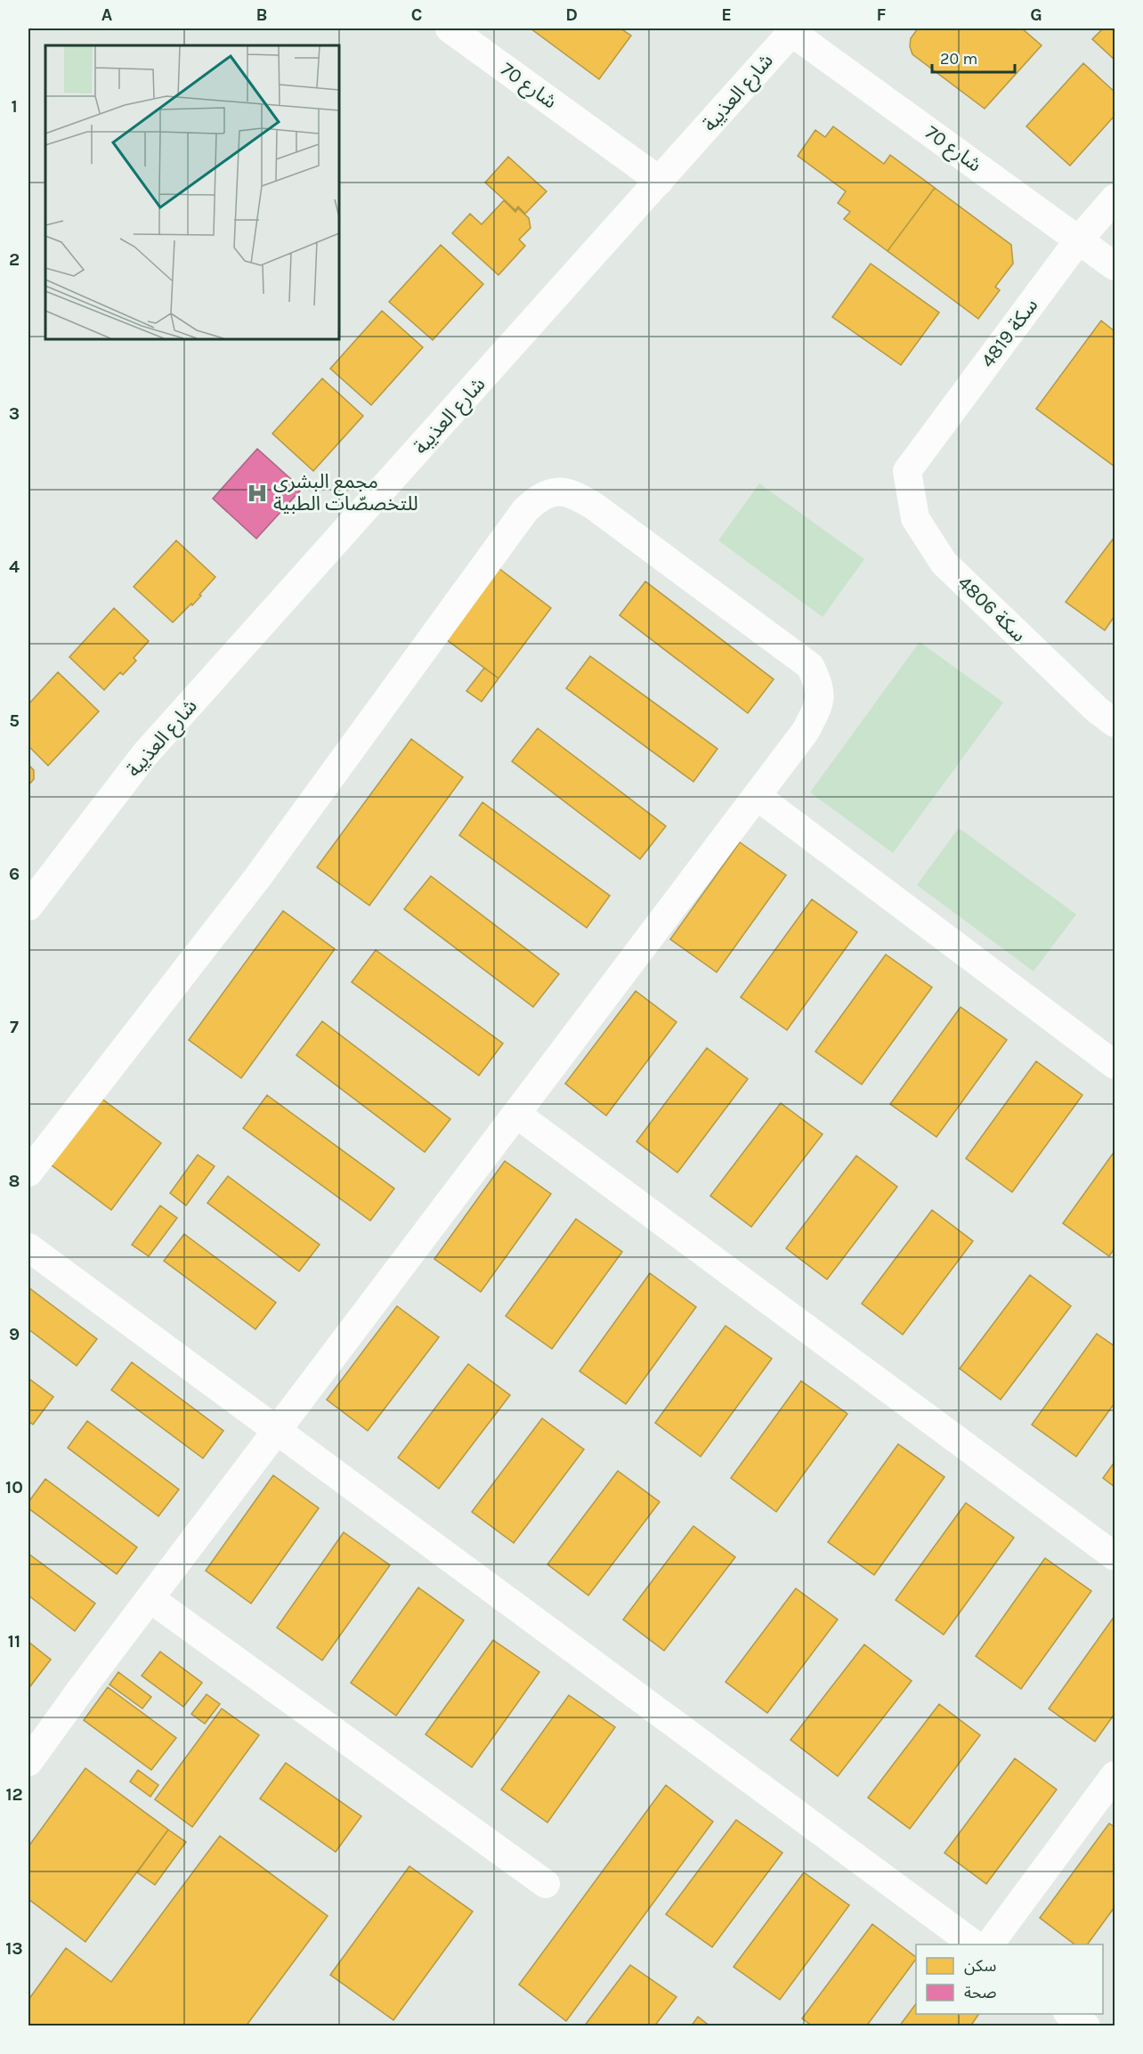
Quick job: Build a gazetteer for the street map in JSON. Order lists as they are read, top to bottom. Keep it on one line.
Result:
{"streets":{"street":["شارع 70","شارع العذيبة","سكة 4819","سكة 4806"]},"crossings":[["شارع 70","شارع العذيبة"],["شارع 70","سكة 4819"],["سكة 4819","سكة 4806"]],"places":{"hospital":["مجمع البشرى للتخصصّات الطبية"]},"legend":["سكن","صحة"],"scale_bar":"20 m","grid":{"columns":["A","B","C","D","E","F","G"],"rows":["1","2","3","4","5","6","7","8","9","10","11","12","13"]}}
